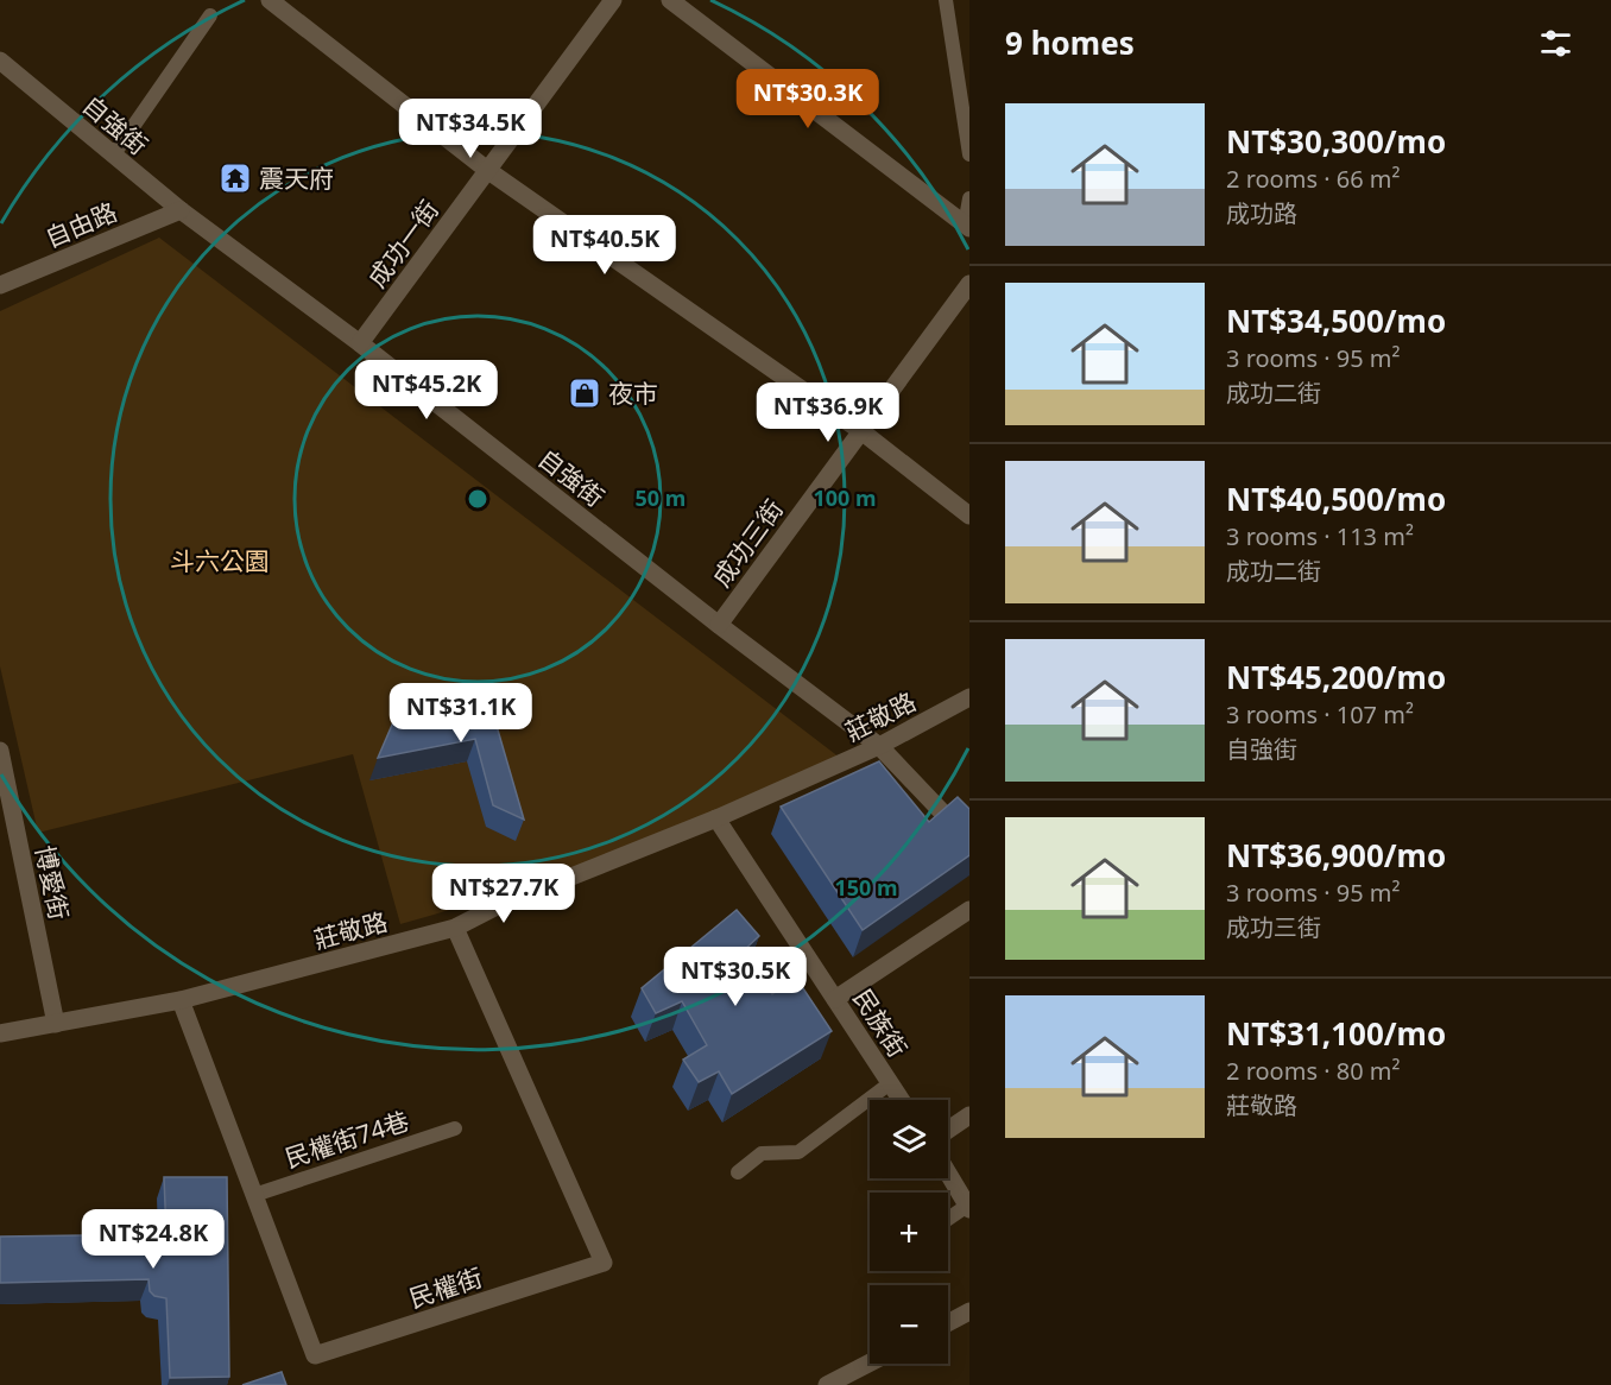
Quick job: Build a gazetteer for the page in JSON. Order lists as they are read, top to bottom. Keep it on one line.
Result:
{"streets":{"street":["自強街","自由路","成功一街","成功三街","莊敬路","博愛街","民族街","民權街"],"lane":["民權街74巷"]},"crossings":[["自強街","自由路"],["自強街","成功一街"],["自強街","成功三街"],["自強街","莊敬路"],["莊敬路","博愛街"],["莊敬路","民族街"],["莊敬路","民權街"],["民權街74巷","民權街"]],"parks":["斗六公園"],"places":{"temple":["震天府"],"shop":["夜市"]},"page":{"heading":"9 homes","price":["NT$30.3K","NT$34.5K","NT$40.5K","NT$45.2K","NT$36.9K","NT$31.1K","NT$27.7K","NT$30.5K","NT$24.8K"],"list":[{"name":"NT$30,300/mo","note":"2 rooms · 66 m² · 成功路"},{"name":"NT$34,500/mo","note":"3 rooms · 95 m² · 成功二街"},{"name":"NT$40,500/mo","note":"3 rooms · 113 m² · 成功二街"},{"name":"NT$45,200/mo","note":"3 rooms · 107 m² · 自強街"},{"name":"NT$36,900/mo","note":"3 rooms · 95 m² · 成功三街"},{"name":"NT$31,100/mo","note":"2 rooms · 80 m² · 莊敬路"}],"map_buttons":["+","−"]},"rings":["50 m","100 m","150 m"]}
